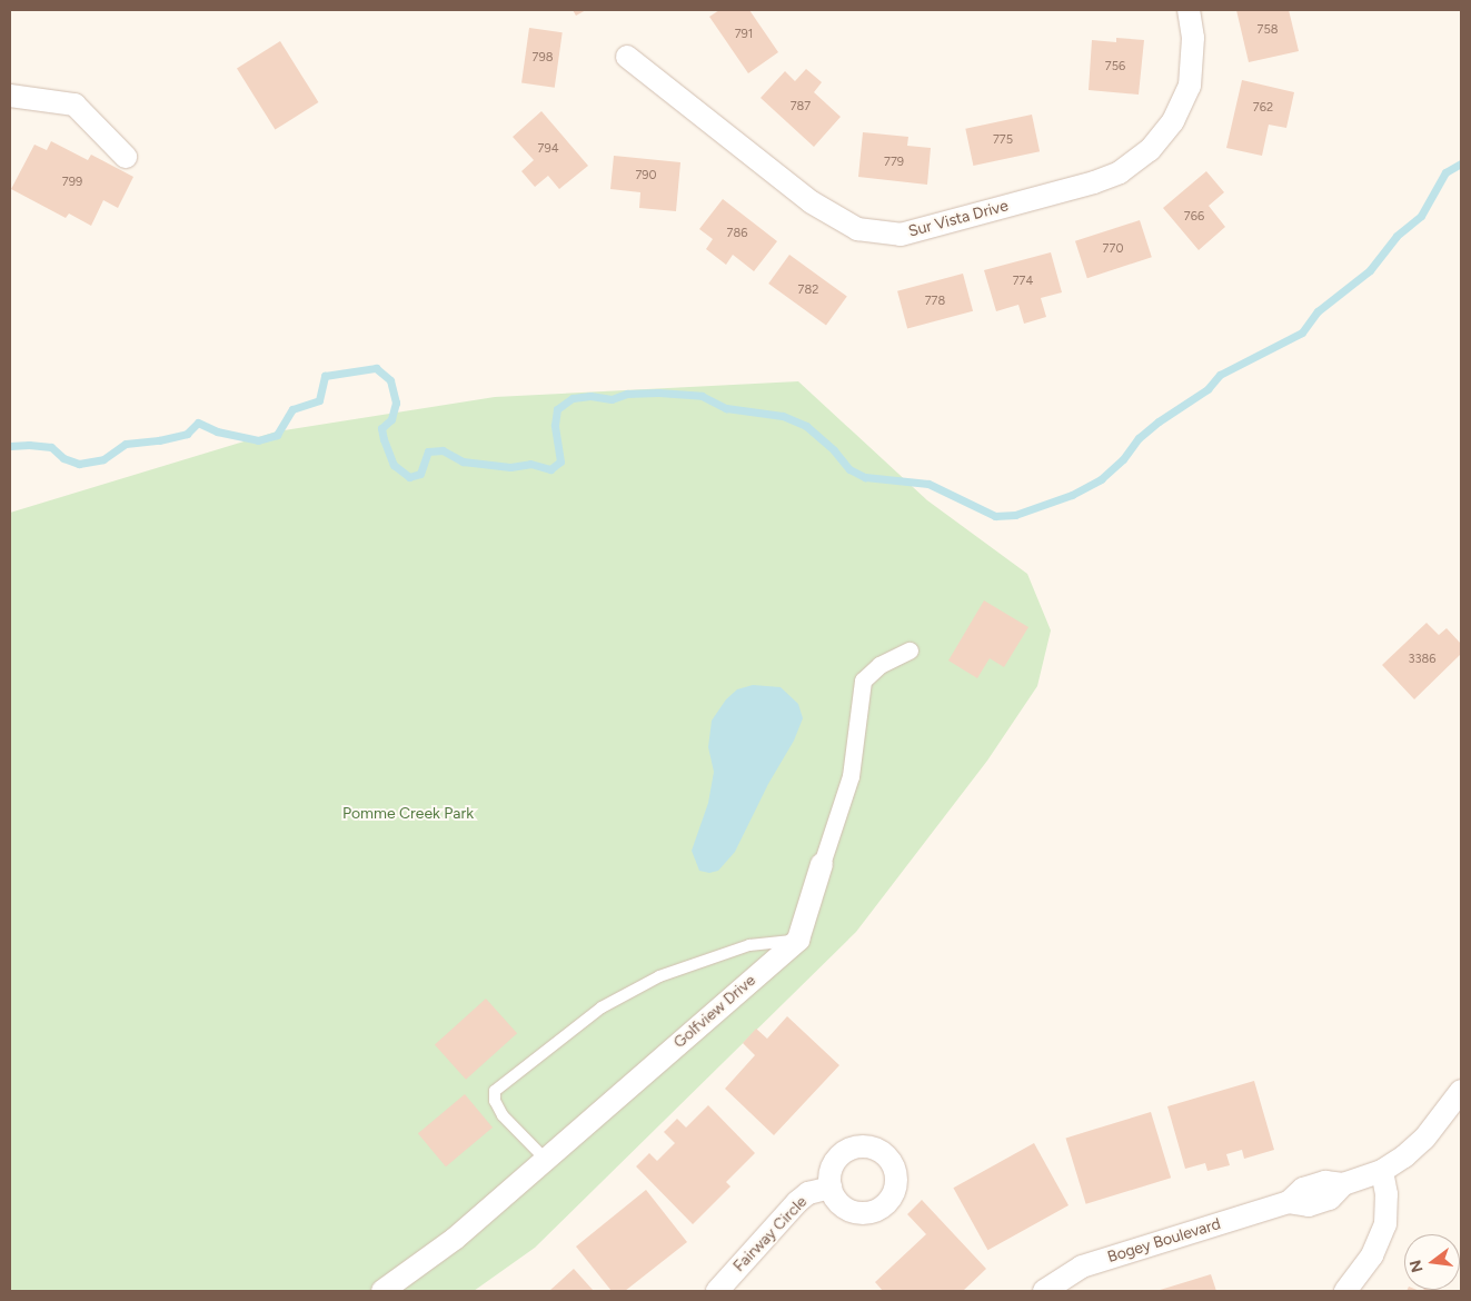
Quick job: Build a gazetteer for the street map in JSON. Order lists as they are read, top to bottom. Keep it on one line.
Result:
{"streets":{"street":["Sur Vista Drive","Golfview Drive","Fairway Circle","Bogey Boulevard"]},"parks":["Pomme Creek Park"],"house_numbers":["758","791","798","756","787","762","775","794","779","790","799","766","786","770","774","782","778","3386"],"north":"left"}
